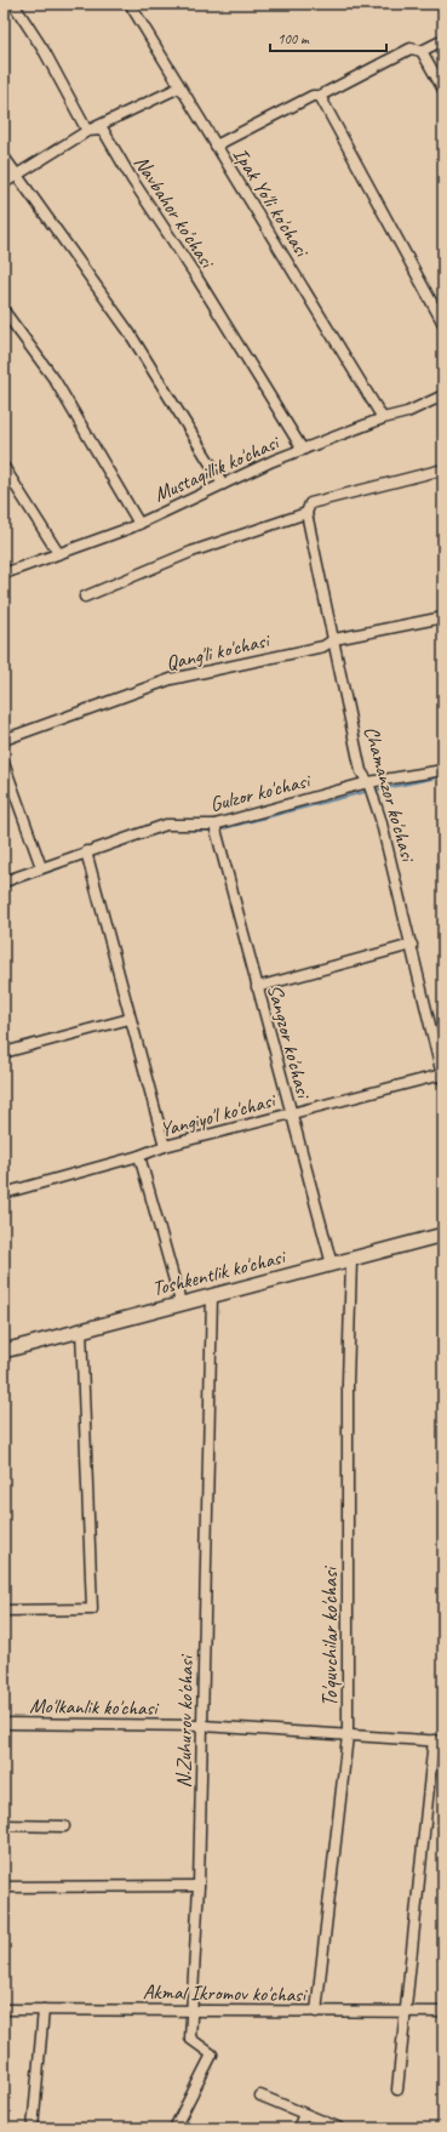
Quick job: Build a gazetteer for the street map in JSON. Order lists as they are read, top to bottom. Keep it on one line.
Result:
{"streets":{"main road":["Toshkentlik ko'chasi"],"street":["Ipak Yo'li ko'chasi","Navbahor ko'chasi","Mustaqillik ko'chasi","Qang'li ko'chasi","Gulzor ko'chasi","Chamanzor ko'chasi","Sangzor ko'chasi","Yangiyo'l ko'chasi","To'quvchilar ko'chasi","Mo'lkanlik ko'chasi","N.Zuhurov ko'chasi","Akmal Ikromov ko'chasi"]},"crossings":[["Ipak Yo'li ko'chasi","Mustaqillik ko'chasi"],["Navbahor ko'chasi","Mustaqillik ko'chasi"],["Qang'li ko'chasi","Chamanzor ko'chasi"],["Gulzor ko'chasi","Chamanzor ko'chasi"],["Gulzor ko'chasi","Sangzor ko'chasi"],["Chamanzor ko'chasi","Yangiyo'l ko'chasi"],["Sangzor ko'chasi","Yangiyo'l ko'chasi"],["Sangzor ko'chasi","Toshkentlik ko'chasi"],["Toshkentlik ko'chasi","To'quvchilar ko'chasi"],["Toshkentlik ko'chasi","N.Zuhurov ko'chasi"],["To'quvchilar ko'chasi","Mo'lkanlik ko'chasi"],["To'quvchilar ko'chasi","Akmal Ikromov ko'chasi"],["Mo'lkanlik ko'chasi","N.Zuhurov ko'chasi"],["N.Zuhurov ko'chasi","Akmal Ikromov ko'chasi"]],"scale_bar":"100 m"}
